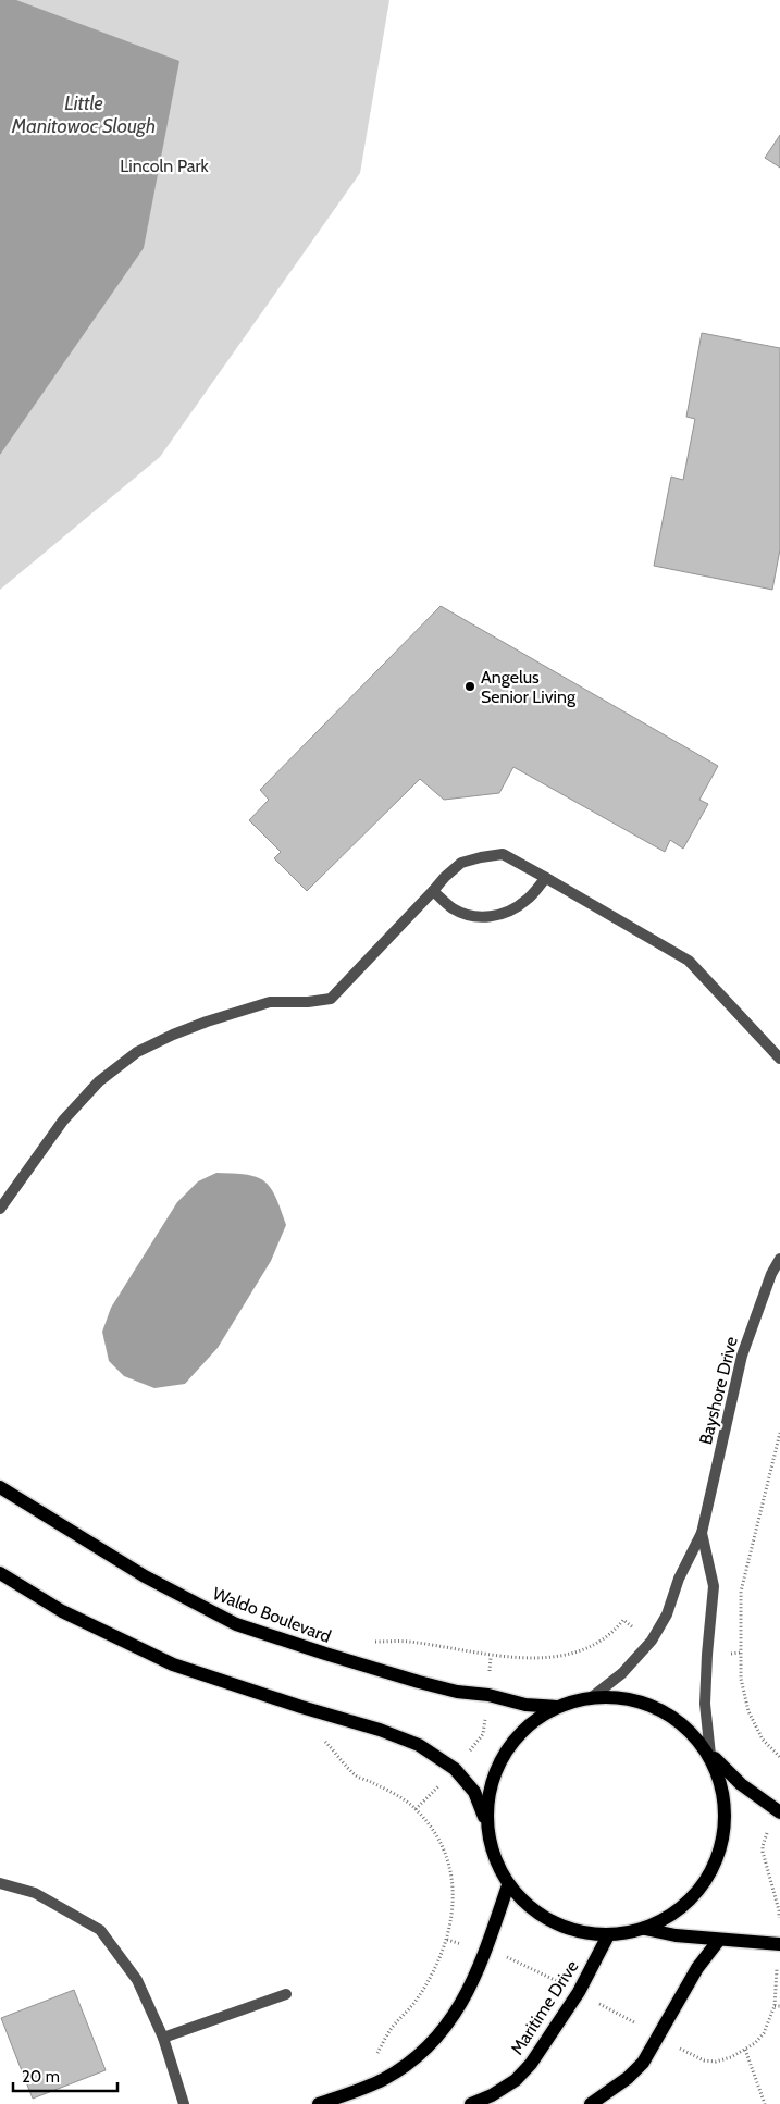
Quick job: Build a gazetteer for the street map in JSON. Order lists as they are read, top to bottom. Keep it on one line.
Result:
{"streets":{"main road":["Waldo Boulevard","Maritime Drive"],"street":["Bayshore Drive"]},"water":["Little Manitowoc Slough"],"parks":["Lincoln Park"],"places":["Angelus Senior Living"],"scale_bar":"20 m"}
